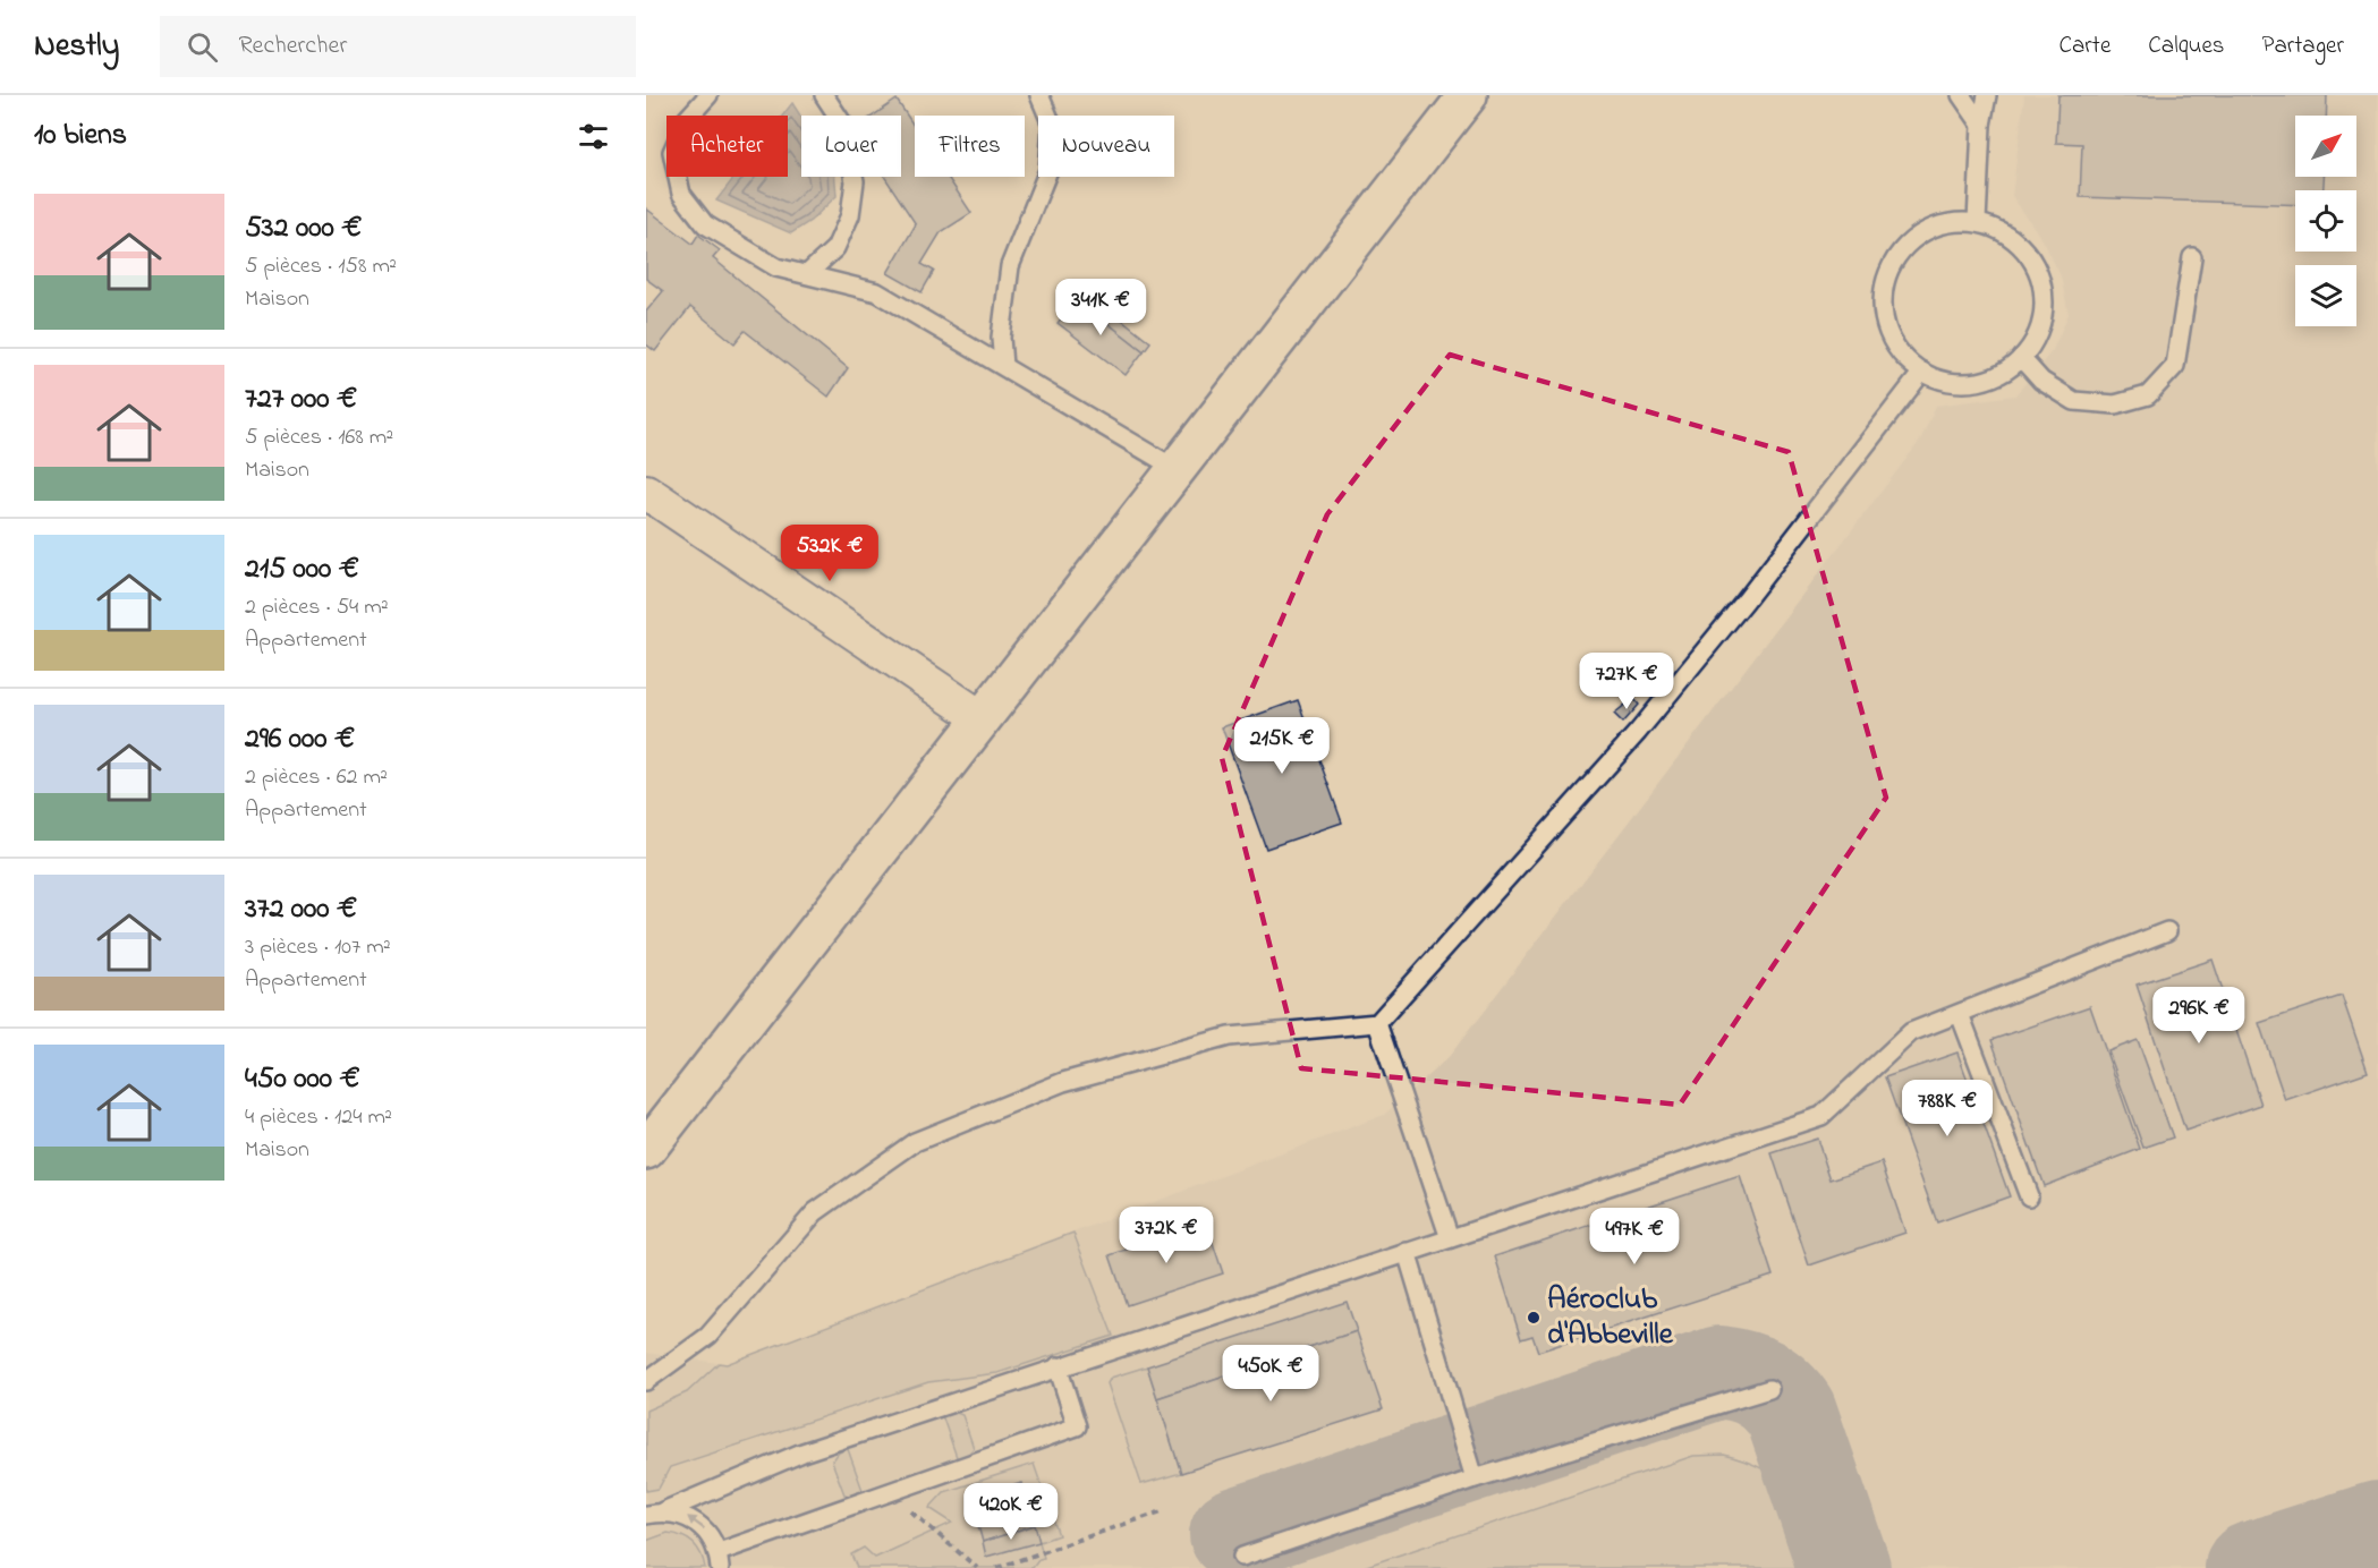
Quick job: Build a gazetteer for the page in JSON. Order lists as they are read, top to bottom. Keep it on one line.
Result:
{"places":["Aéroclub d'Abbeville"],"north":"top right","page":{"header":"Nestly","search":"Rechercher","nav":["Carte","Calques","Partager"],"heading":"10 biens","chip":["Acheter","Louer","Filtres","Nouveau"],"list":[{"name":"532 000 €","note":"5 pièces · 158 m² · Maison"},{"name":"727 000 €","note":"5 pièces · 168 m² · Maison"},{"name":"215 000 €","note":"2 pièces · 54 m² · Appartement"},{"name":"296 000 €","note":"2 pièces · 62 m² · Appartement"},{"name":"372 000 €","note":"3 pièces · 107 m² · Appartement"},{"name":"450 000 €","note":"4 pièces · 124 m² · Maison"}],"price":["341K €","532K €","727K €","215K €","296K €","788K €","372K €","497K €","450K €","420K €"]}}
